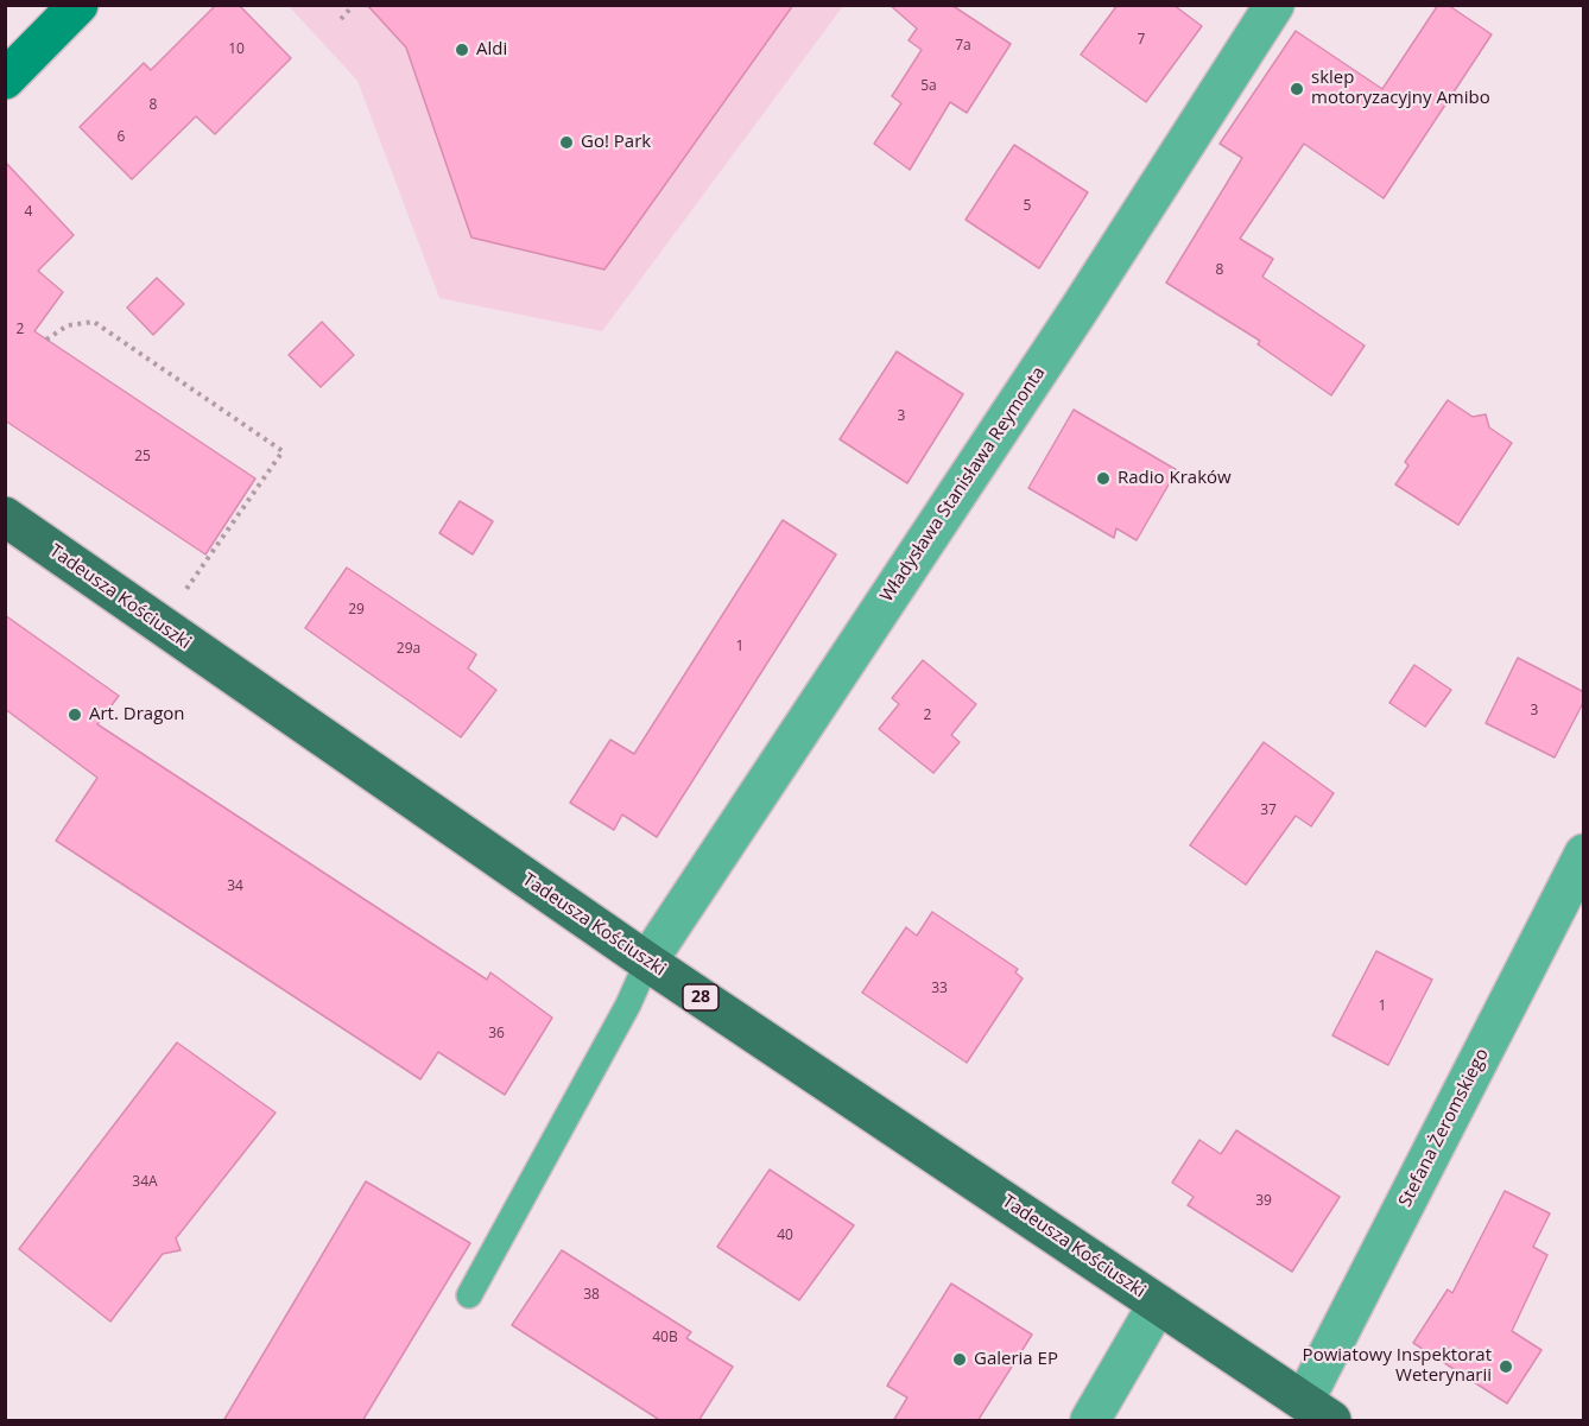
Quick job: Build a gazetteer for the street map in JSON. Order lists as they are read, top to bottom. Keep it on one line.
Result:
{"streets":{"main road":["Tadeusza Kościuszki","28"],"street":["Władysława Stanisława Reymonta","Stefana Żeromskiego"]},"crossings":[["Władysława Stanisława Reymonta","Tadeusza Kościuszki"],["Tadeusza Kościuszki","Stefana Żeromskiego"]],"places":["Aldi","sklep motoryzacyjny Amibo","Go! Park","Radio Kraków","Art. Dragon","Galeria EP","Powiatowy Inspektorat Weterynarii"],"house_numbers":["7","7a","10","5a","8","6","5","4","8","2","3","25","29","1","29a","3","2","37","34","33","1","36","34A","39","40","38","40B"]}
